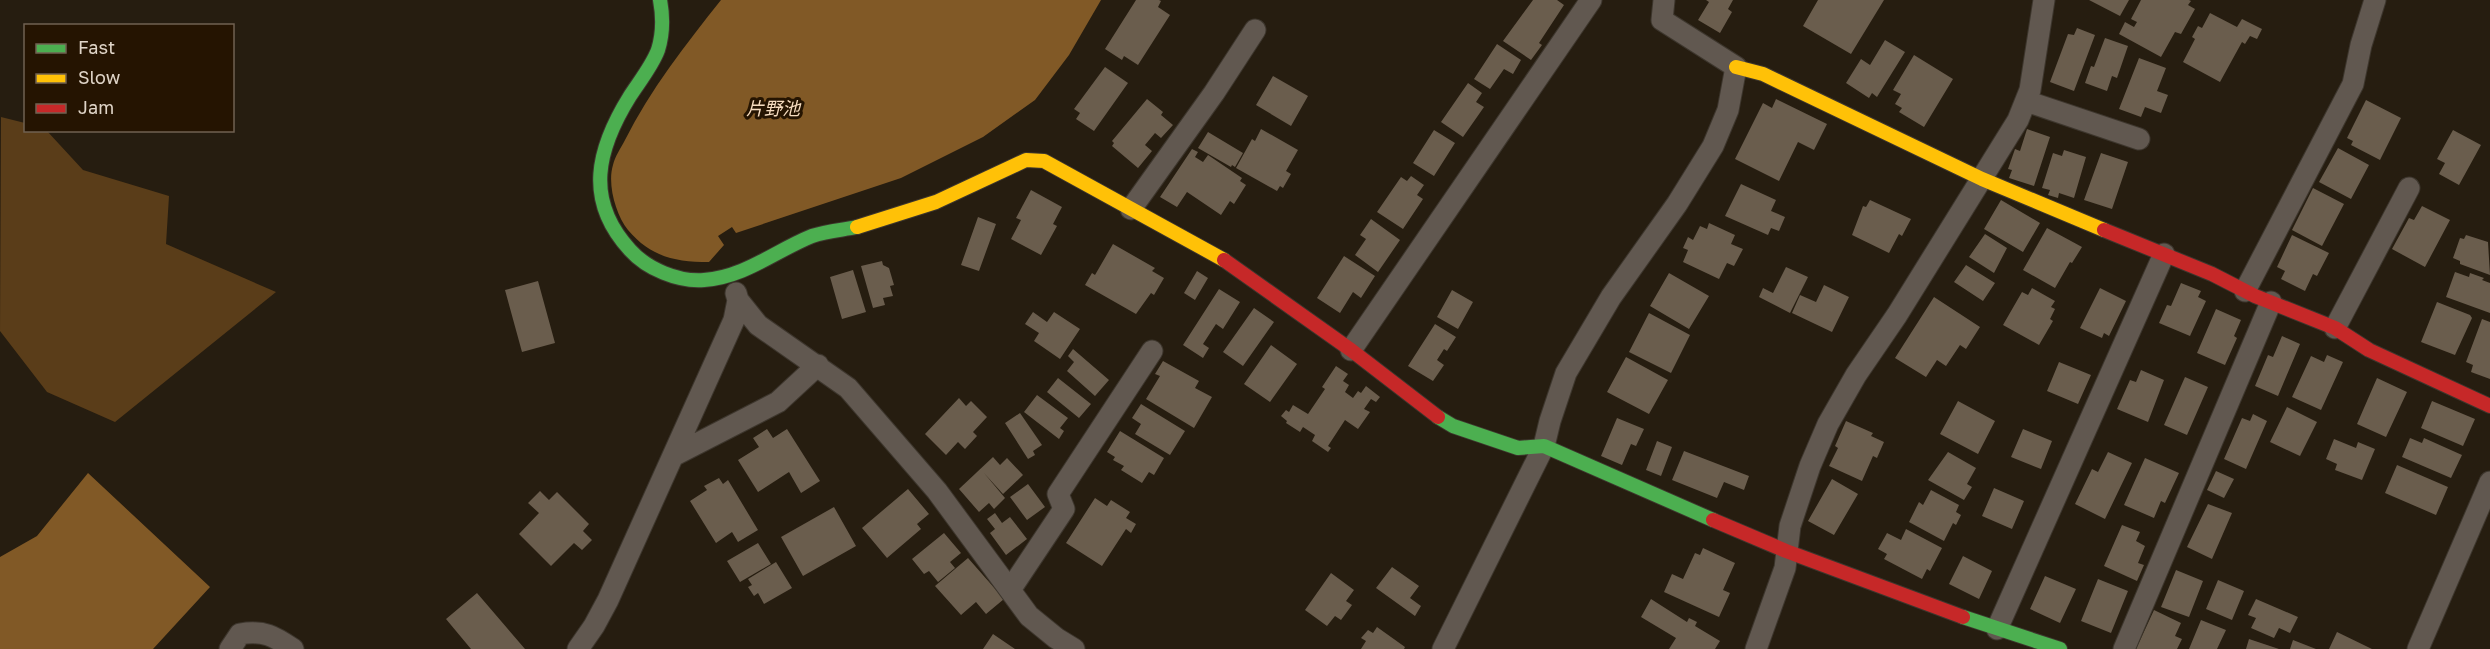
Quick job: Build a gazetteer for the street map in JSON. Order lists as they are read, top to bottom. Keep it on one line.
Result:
{"water":["片野池"],"legend":["Fast","Slow","Jam"]}
